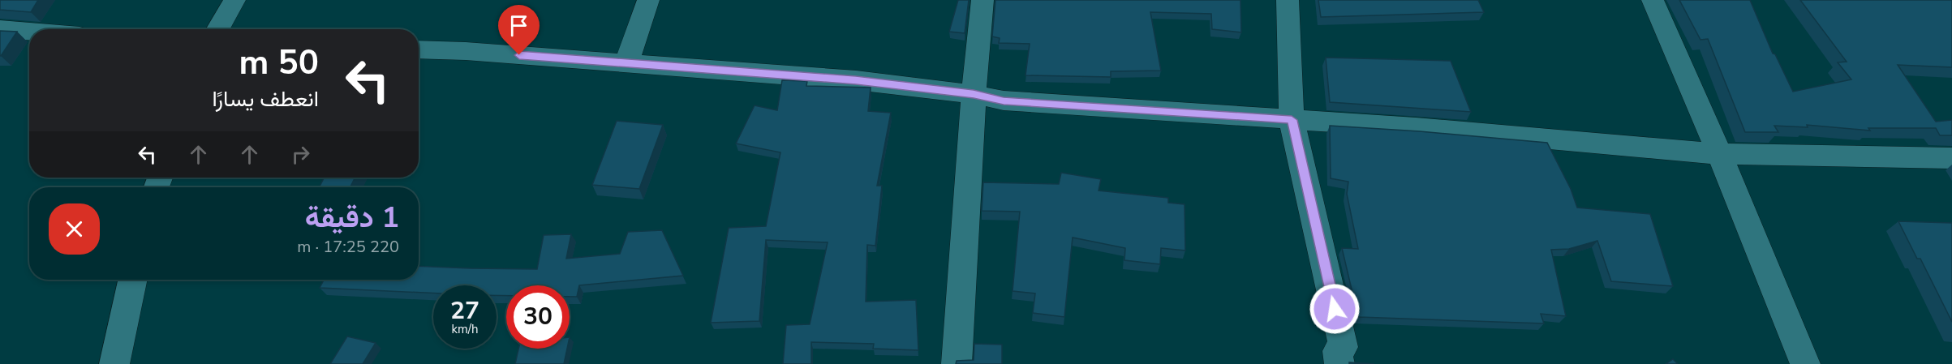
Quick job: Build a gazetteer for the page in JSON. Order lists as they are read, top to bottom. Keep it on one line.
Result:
{"page":{"turn":["50 m","انعطف يسارًا"],"heading":["1 دقيقة","220 m · 17:25"],"speed":"27 km/h","limit":"30"}}
